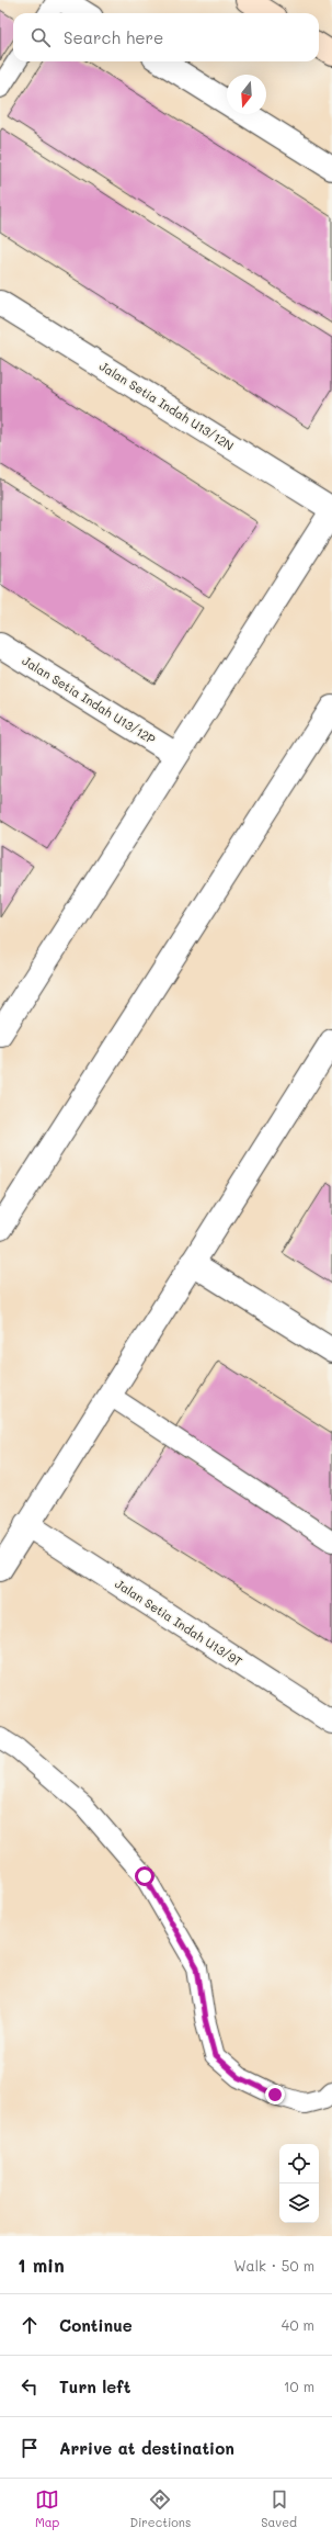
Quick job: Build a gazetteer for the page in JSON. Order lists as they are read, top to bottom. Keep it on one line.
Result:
{"streets":{"street":["Jalan Setia Indah U13/12N","Jalan Setia Indah U13/12P","Jalan Setia Indah U13/9T"]},"north":"bottom","page":{"search":"Search here","heading":["1 min","Walk · 50 m"],"list":[["Continue","40 m"],["Turn left","10 m"],"Arrive at destination"],"nav":["Map","Directions","Saved"]}}
